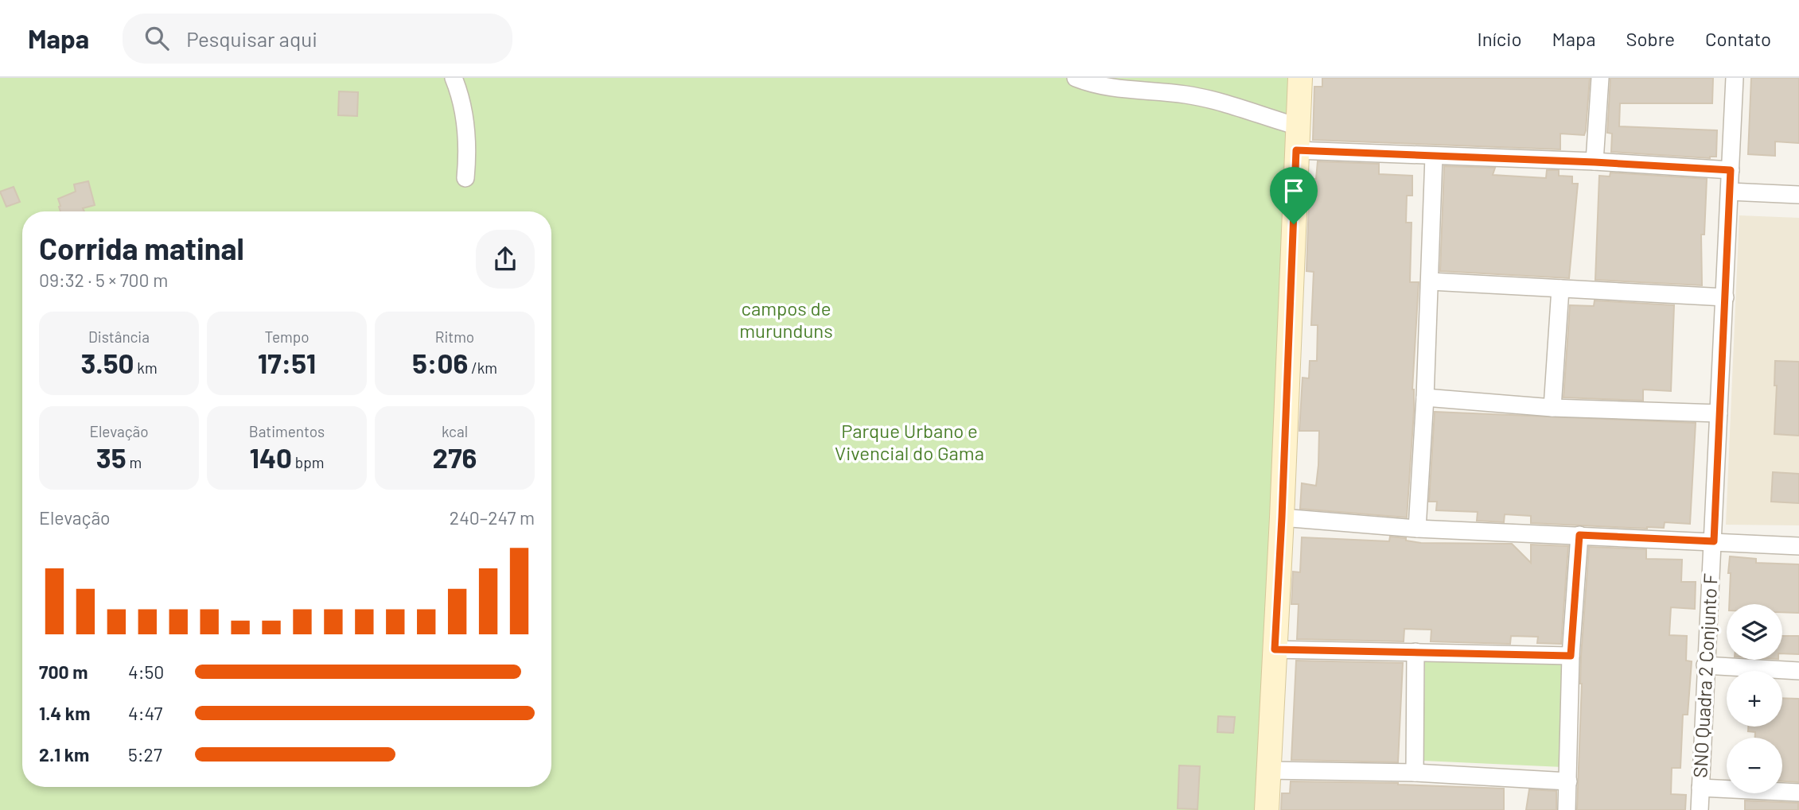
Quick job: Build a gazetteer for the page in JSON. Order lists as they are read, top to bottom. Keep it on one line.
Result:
{"streets":{"street":["SNO Quadra 2 Conjunto F"]},"parks":["campos de murunduns","Parque Urbano e Vivencial do Gama"],"page":{"header":"Mapa","search":"Pesquisar aqui","nav":["Início","Mapa","Sobre","Contato"],"heading":["Corrida matinal","09:32 · 5 × 700 m"],"stats":[["Distância","3.50 km"],["Tempo","17:51"],["Ritmo","5:06 /km"],["Elevação","35 m"],["Batimentos","140 bpm"],["kcal","276"]],"chart":["Elevação","240–247 m"],"map_buttons":["+","−"],"list":[{"name":"700 m","note":"4:50"},{"name":"1.4 km","note":"4:47"},{"name":"2.1 km","note":"5:27"}]}}
